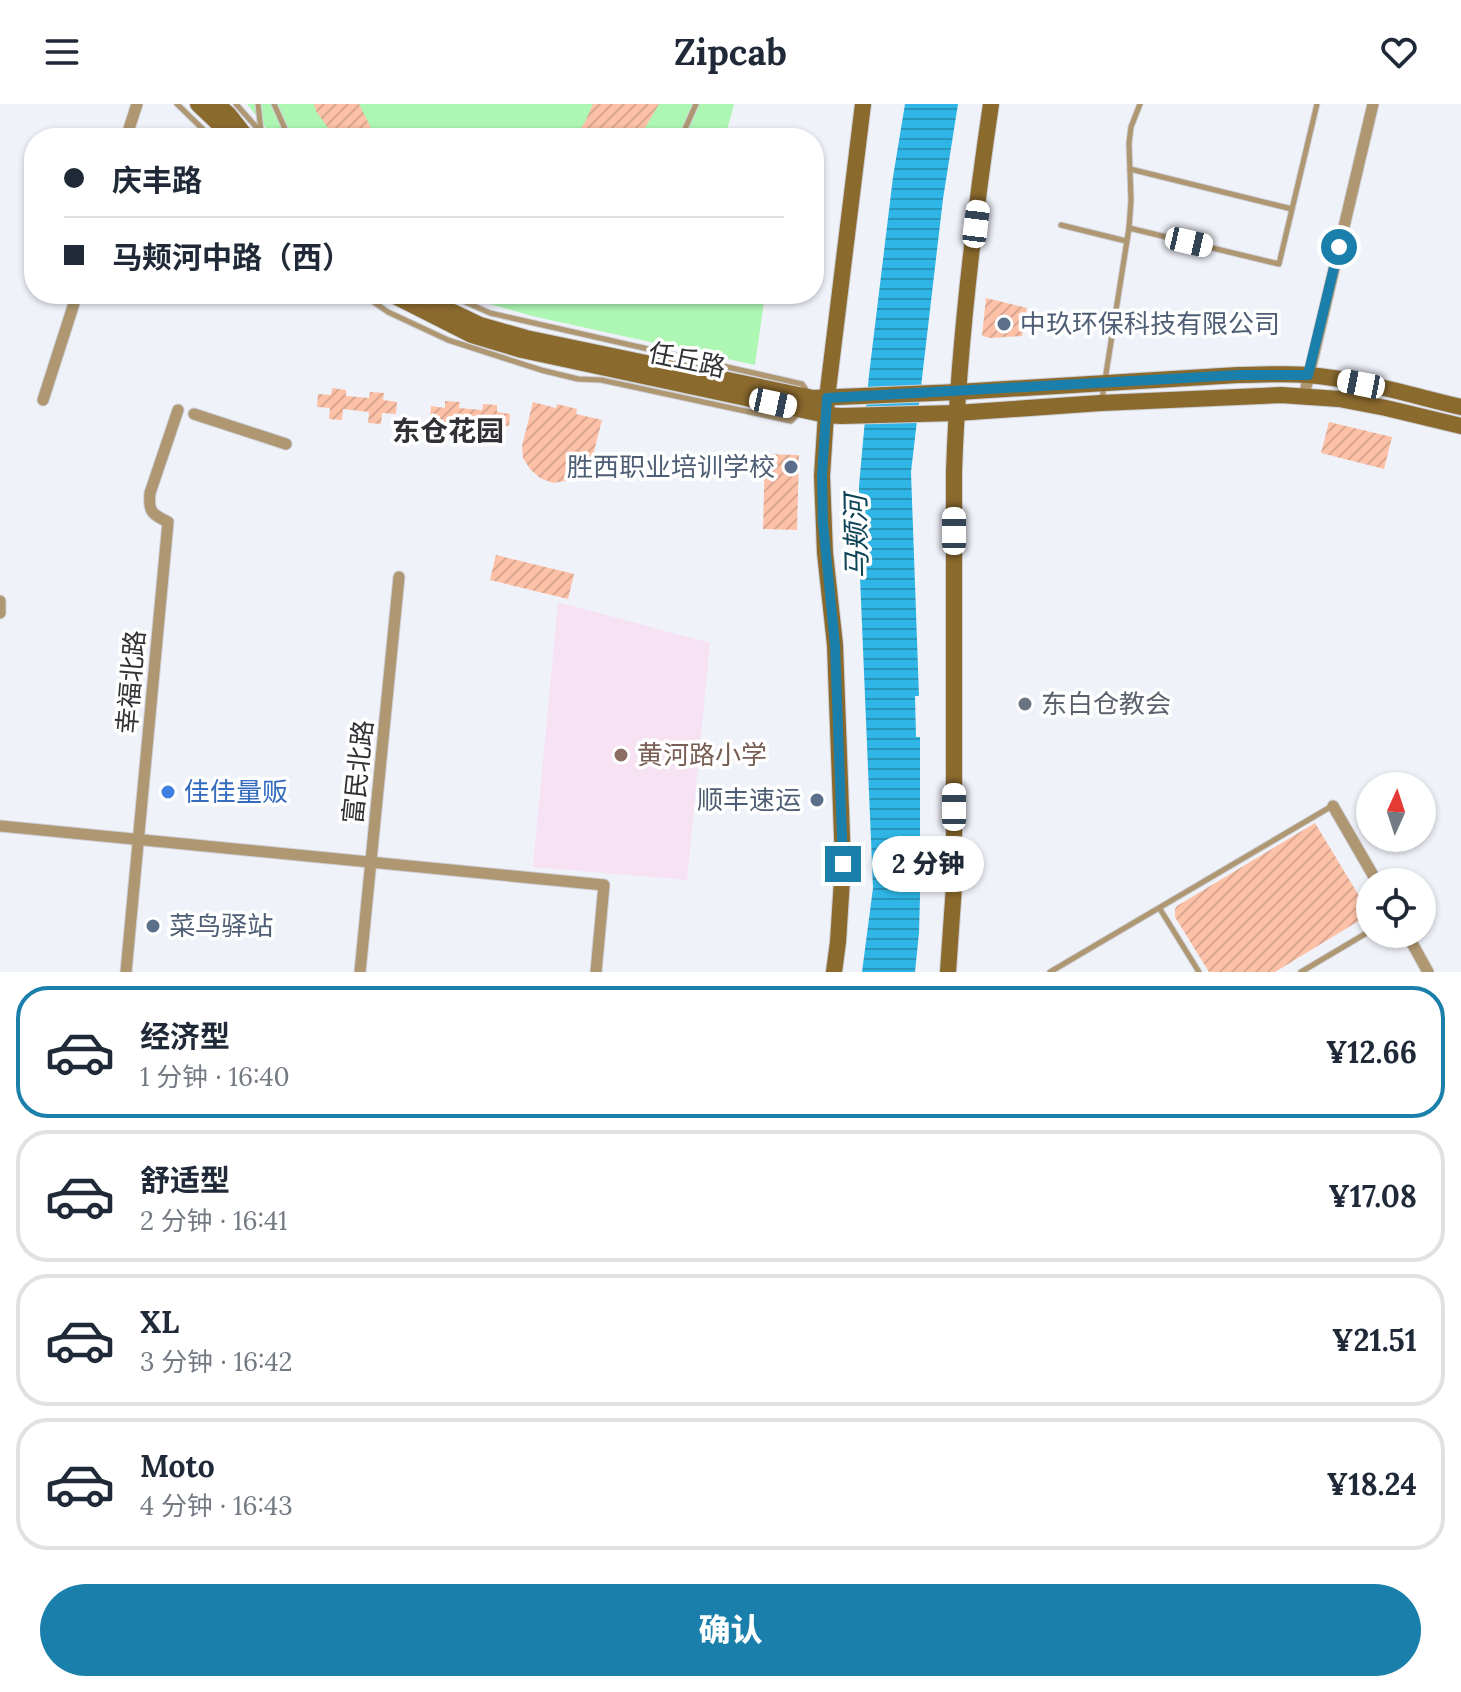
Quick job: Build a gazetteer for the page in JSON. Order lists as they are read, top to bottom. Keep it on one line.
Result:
{"streets":{"street":["任丘路","幸福北路","富民北路"]},"districts":["东仓花园"],"water":["马颊河"],"places":["中玖环保科技有限公司","胜西职业培训学校","东白仓教会","黄河路小学","佳佳量贩","顺丰速运","菜鸟驿站"],"north":"top","page":{"header":"Zipcab","banner":["庆丰路","马颊河中路（西）"],"bubble":"2 分钟","list":[{"name":"经济型","note":"1 分钟 · 16:40","value":"¥12.66"},{"name":"舒适型","note":"2 分钟 · 16:41","value":"¥17.08"},{"name":"XL","note":"3 分钟 · 16:42","value":"¥21.51"},{"name":"Moto","note":"4 分钟 · 16:43","value":"¥18.24"}],"buttons":"确认"}}
